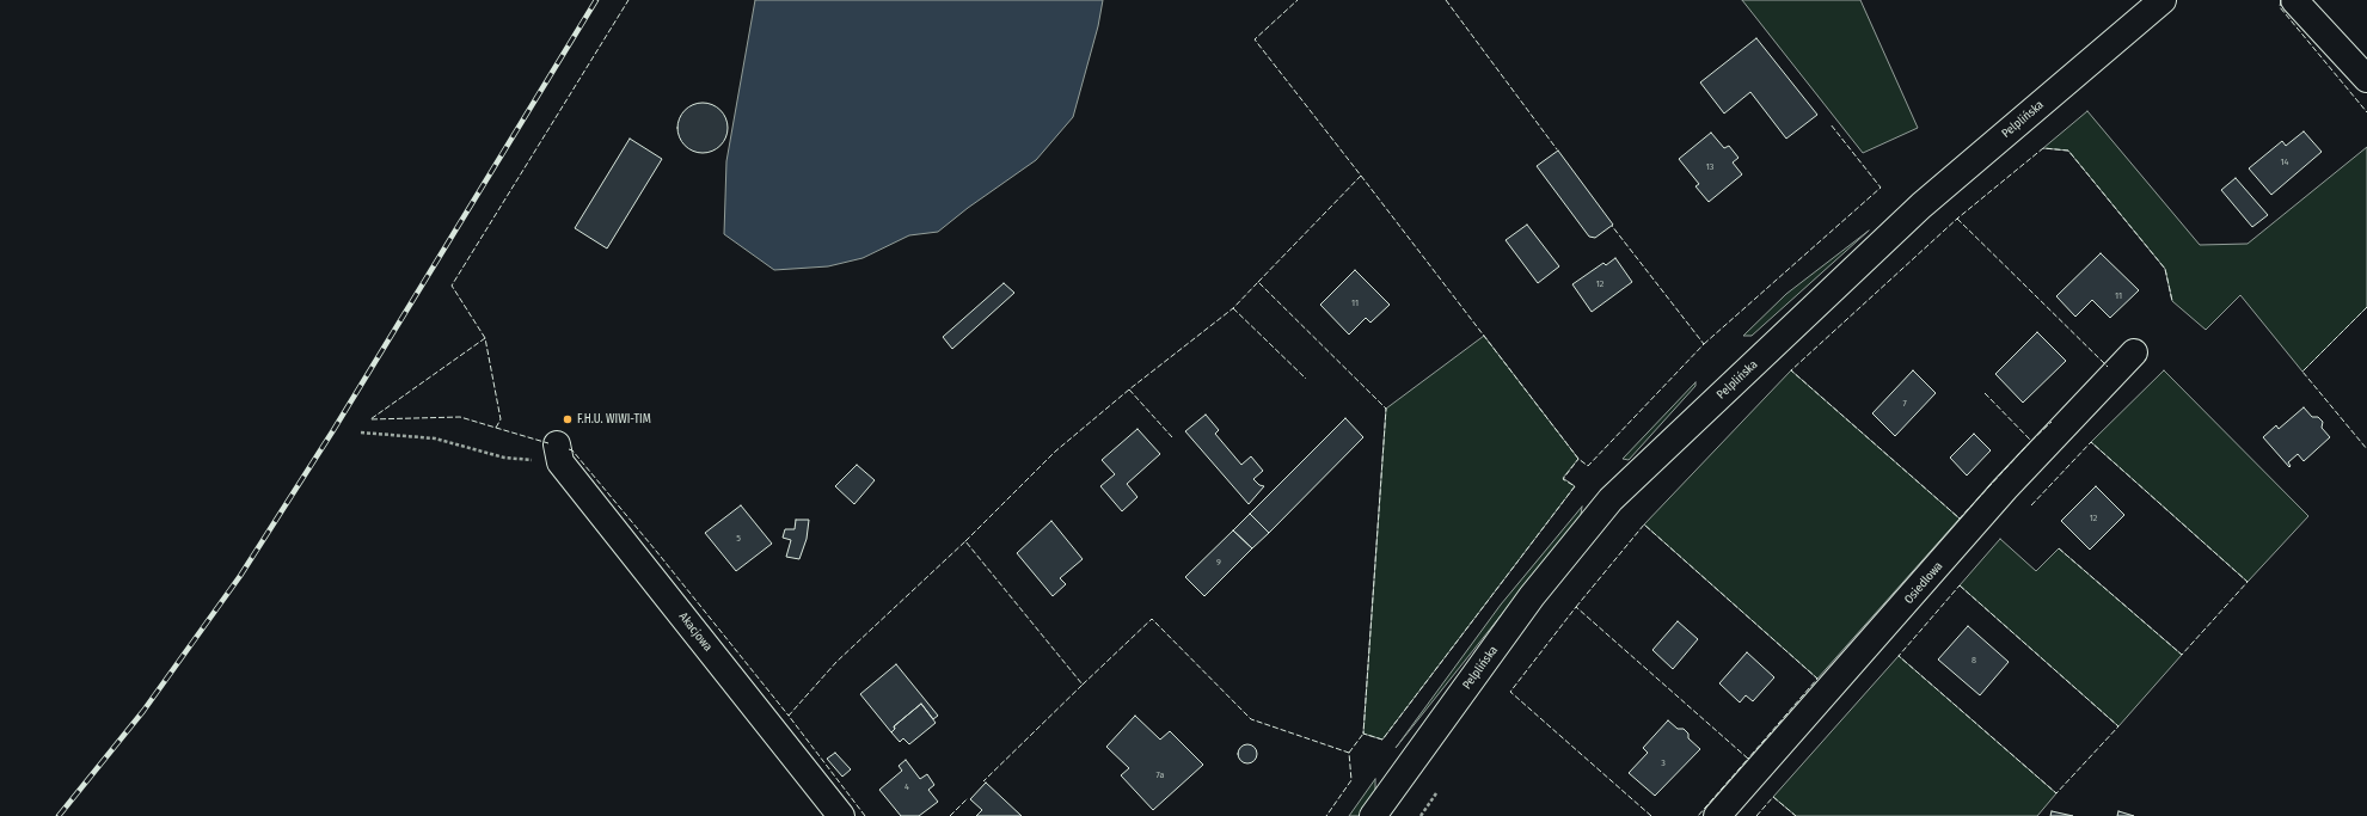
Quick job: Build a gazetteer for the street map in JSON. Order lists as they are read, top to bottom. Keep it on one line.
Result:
{"streets":{"main road":["Pelplińska","Osiedlowa","Akacjowa"]},"places":["F.H.U. WIWI-TIM"],"house_numbers":["14","13","12","11","11","7","12","5","9","8","3","7a","4"]}
